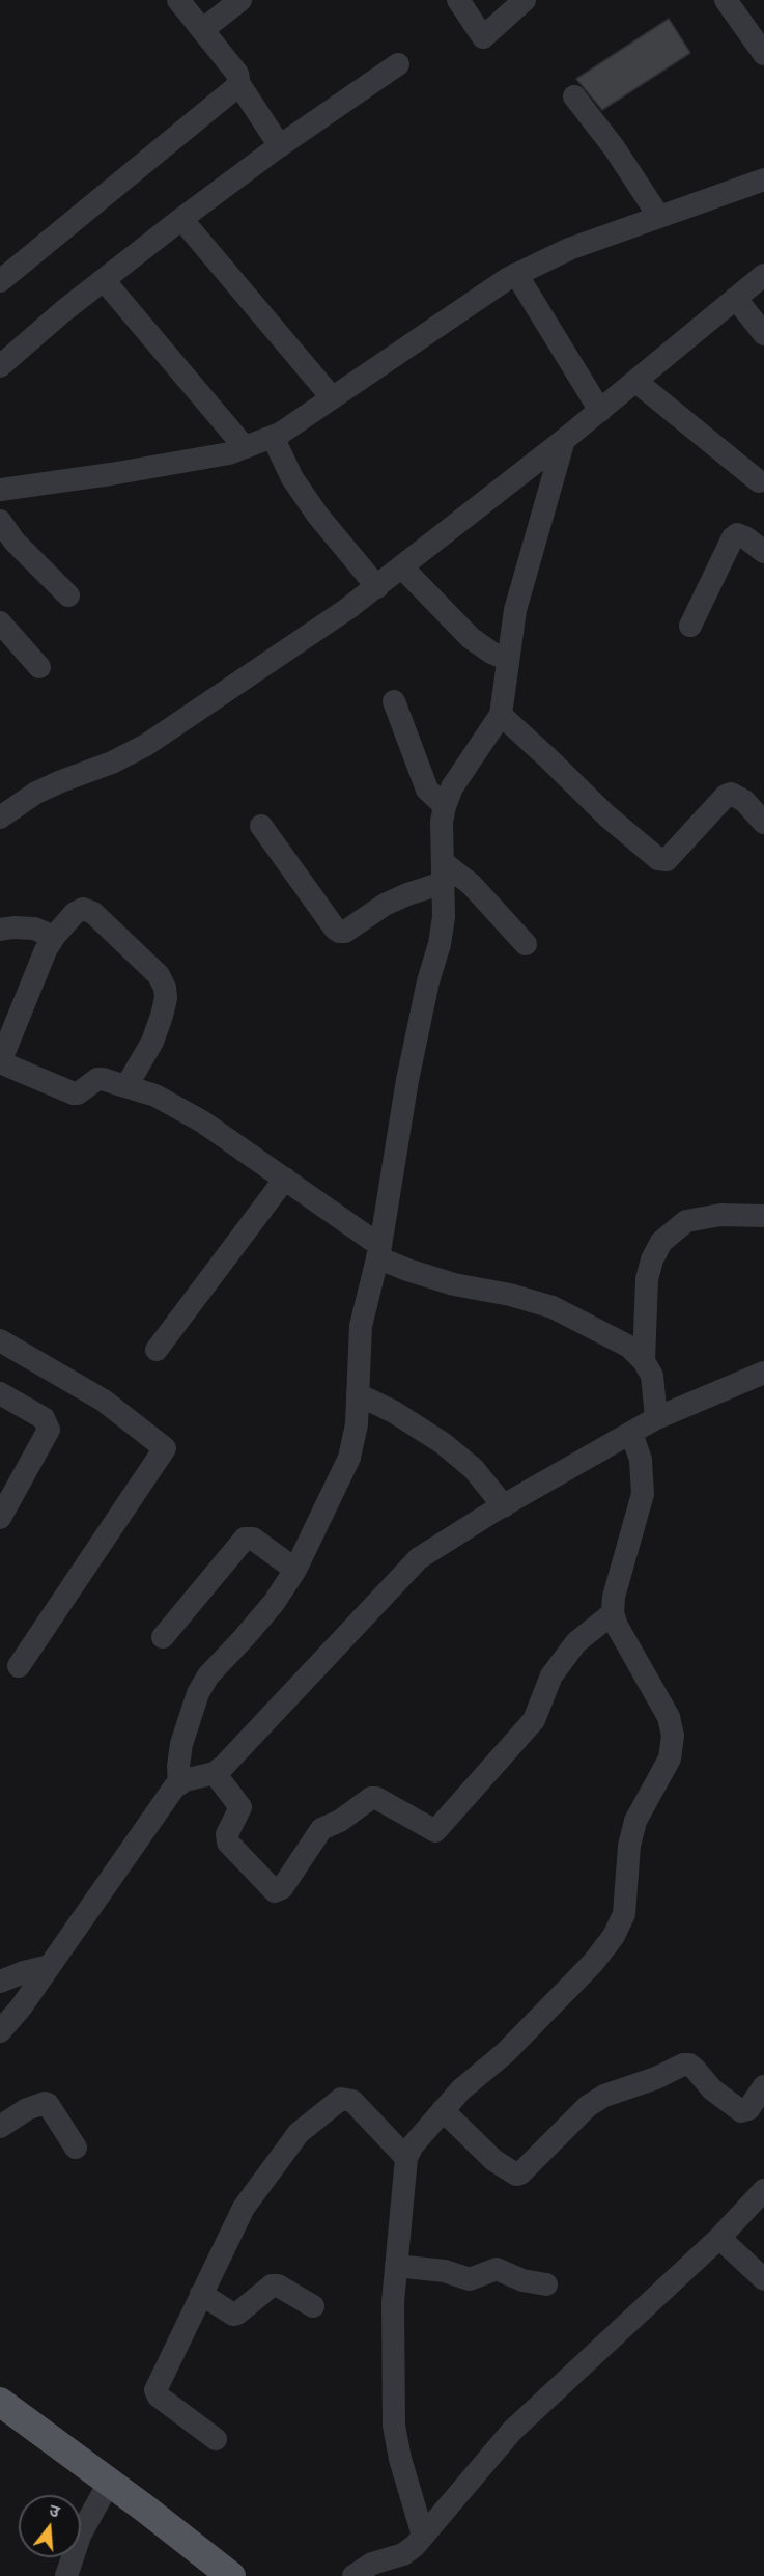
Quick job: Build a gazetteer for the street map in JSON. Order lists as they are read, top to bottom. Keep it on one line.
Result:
{"north":"top"}
